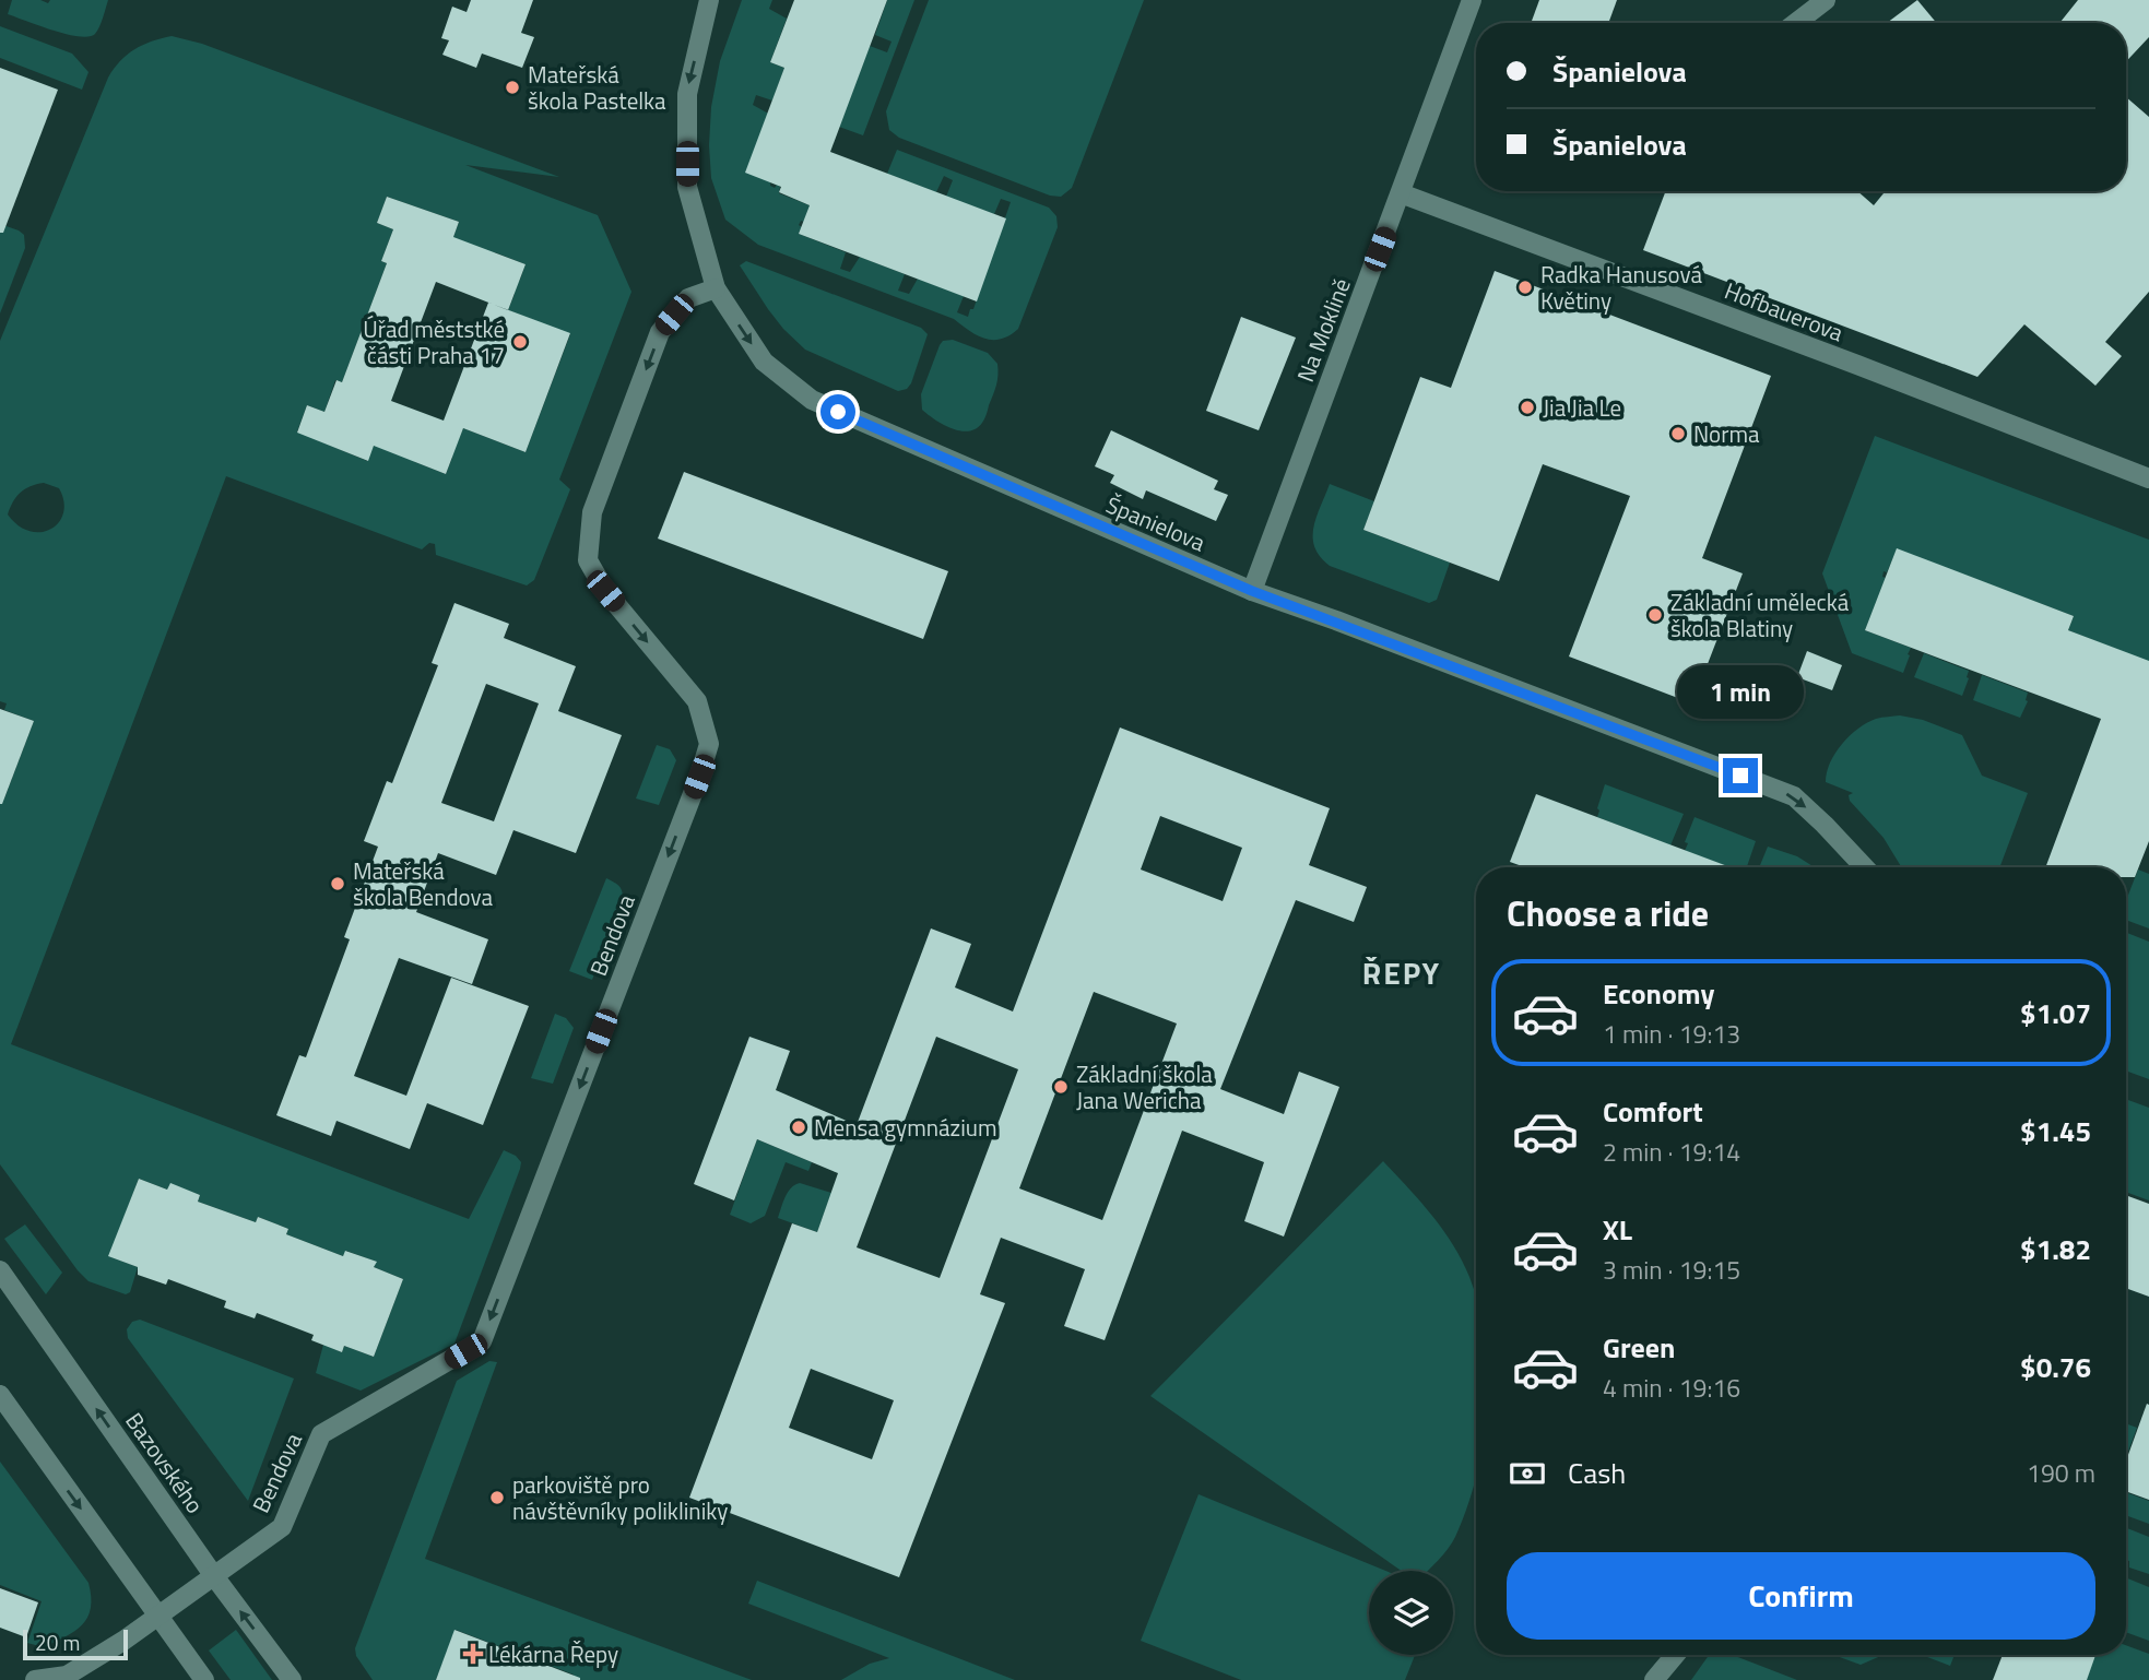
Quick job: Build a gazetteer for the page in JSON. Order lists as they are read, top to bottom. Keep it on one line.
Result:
{"streets":{"street":["Hofbauerova","Na Moklině","Španielova","Bendova","Bazovského"]},"crossings":[["Hofbauerova","Na Moklině"],["Na Moklině","Španielova"],["Španielova","Bendova"],["Bendova","Bazovského"]],"one_way":["Španielova","Bendova"],"districts":["ŘEPY"],"places":{"other":["Mateřská škola Pastelka","Radka Hanusová Květiny","Úřad měststké části Praha 17","Jia Jia Le","Norma","Základní umělecká škola Blatiny","Mateřská škola Bendova","Základní škola Jana Wericha","Mensa gymnázium","parkoviště pro návštěvníky polikliniky"],"health":["Lékárna Řepy"]},"scale_bar":"20 m","page":{"banner":["Španielova","Španielova"],"bubble":"1 min","heading":"Choose a ride","list":[{"name":"Economy","note":"1 min · 19:13","value":"$1.07"},{"name":"Comfort","note":"2 min · 19:14","value":"$1.45"},{"name":"XL","note":"3 min · 19:15","value":"$1.82"},{"name":"Green","note":"4 min · 19:16","value":"$0.76"}],"pay":["Cash","190 m"],"buttons":"Confirm","scale":"20 m"}}
